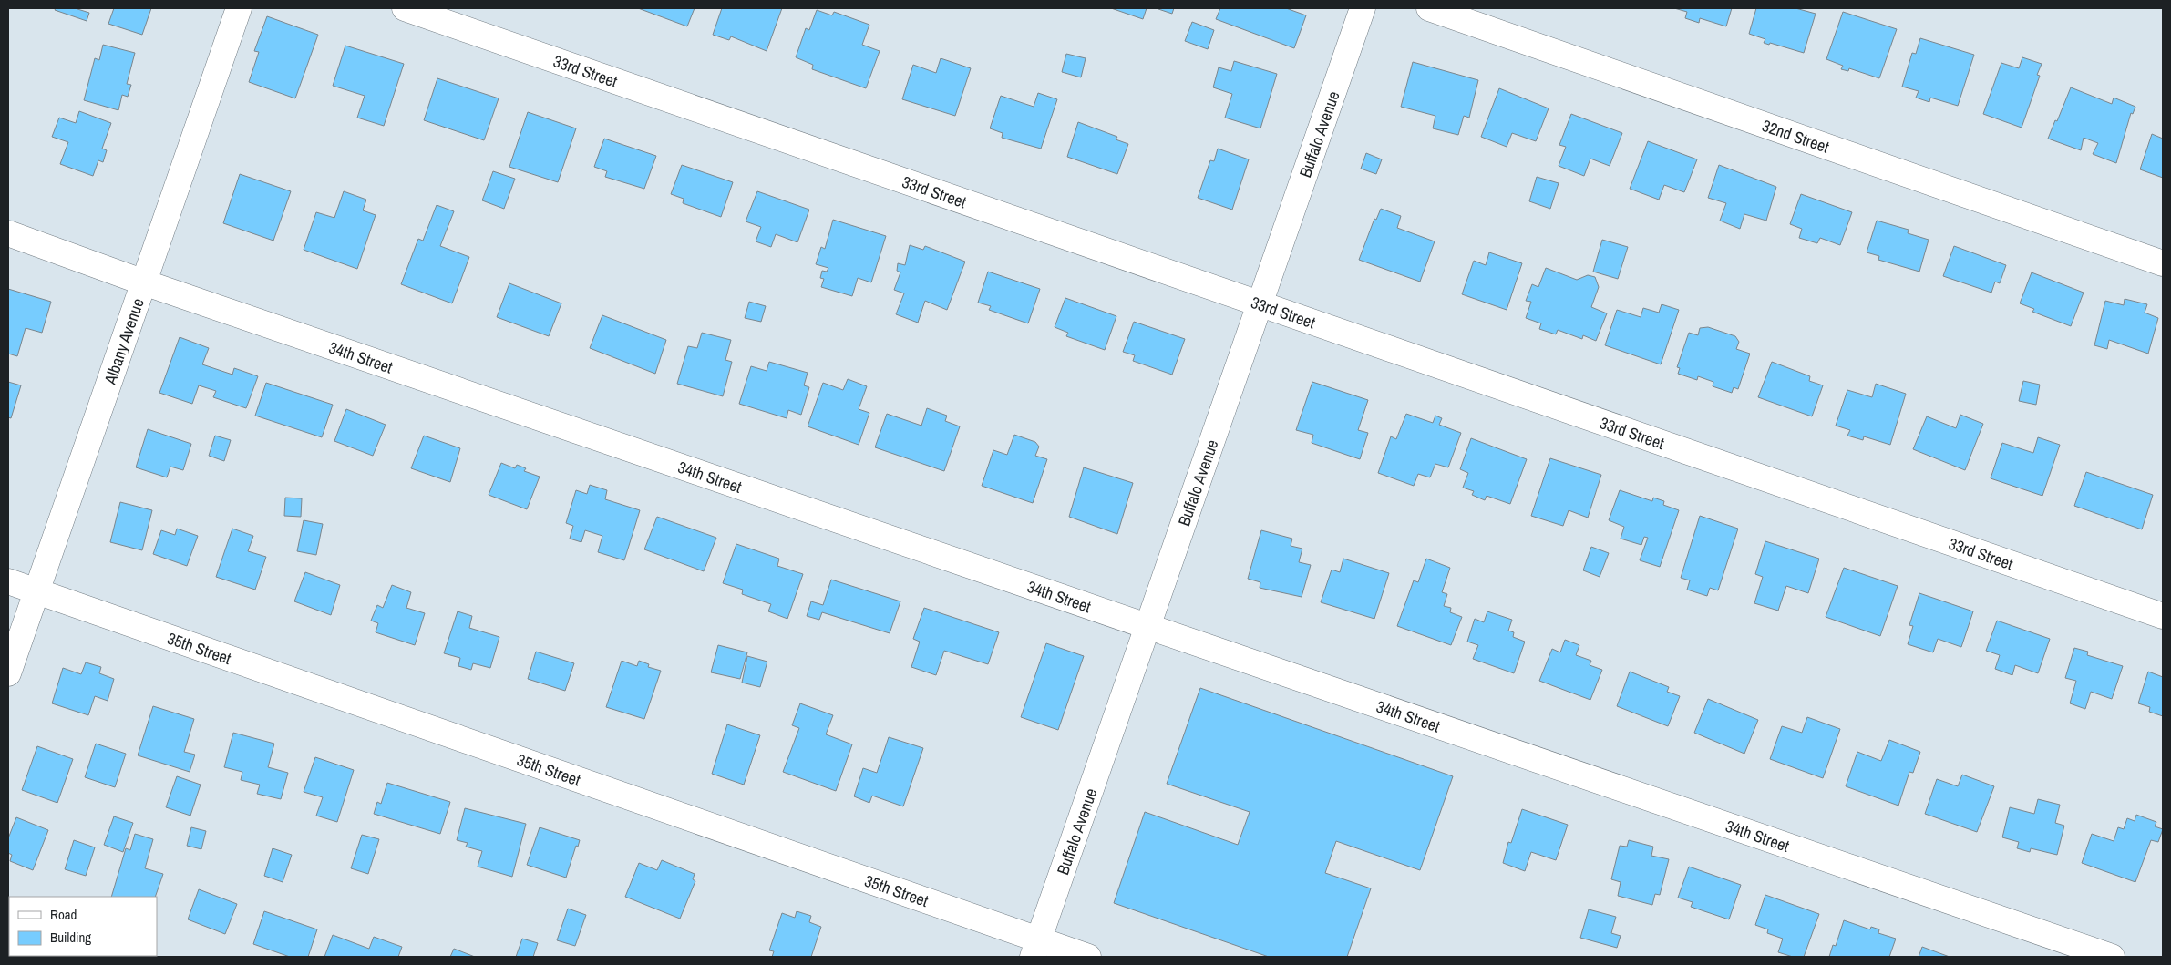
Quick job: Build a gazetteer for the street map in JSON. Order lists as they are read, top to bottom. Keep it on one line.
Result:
{"streets":{"street":["33rd Street","Buffalo Avenue","32nd Street","Albany Avenue","34th Street","35th Street"]},"crossings":[["33rd Street","Buffalo Avenue"],["Buffalo Avenue","34th Street"],["Buffalo Avenue","35th Street"],["Albany Avenue","34th Street"],["Albany Avenue","35th Street"]],"legend":["Road","Building"]}
